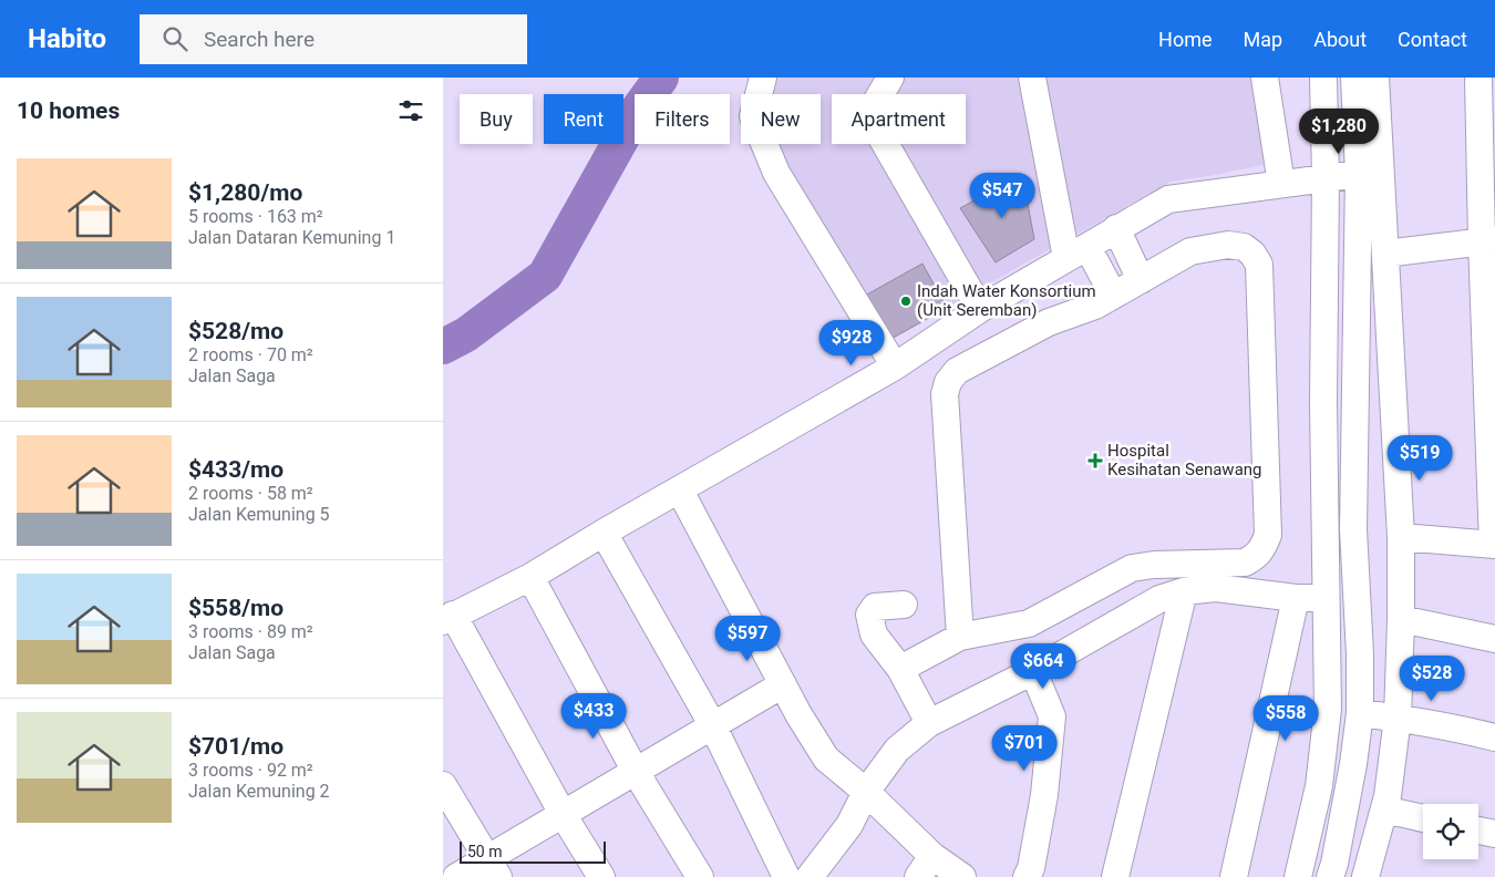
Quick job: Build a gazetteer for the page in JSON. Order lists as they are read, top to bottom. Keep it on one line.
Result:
{"places":{"other":["Indah Water Konsortium (Unit Seremban)"],"health":["Hospital Kesihatan Senawang"]},"scale_bar":"50 m","page":{"header":"Habito","search":"Search here","nav":["Home","Map","About","Contact"],"heading":"10 homes","chip":["Buy","Rent","Filters","New","Apartment"],"price":["$1,280","$547","$928","$519","$597","$664","$528","$433","$558","$701"],"list":[{"name":"$1,280/mo","note":"5 rooms · 163 m² · Jalan Dataran Kemuning 1"},{"name":"$528/mo","note":"2 rooms · 70 m² · Jalan Saga"},{"name":"$433/mo","note":"2 rooms · 58 m² · Jalan Kemuning 5"},{"name":"$558/mo","note":"3 rooms · 89 m² · Jalan Saga"},{"name":"$701/mo","note":"3 rooms · 92 m² · Jalan Kemuning 2"}],"scale":"50 m"}}
